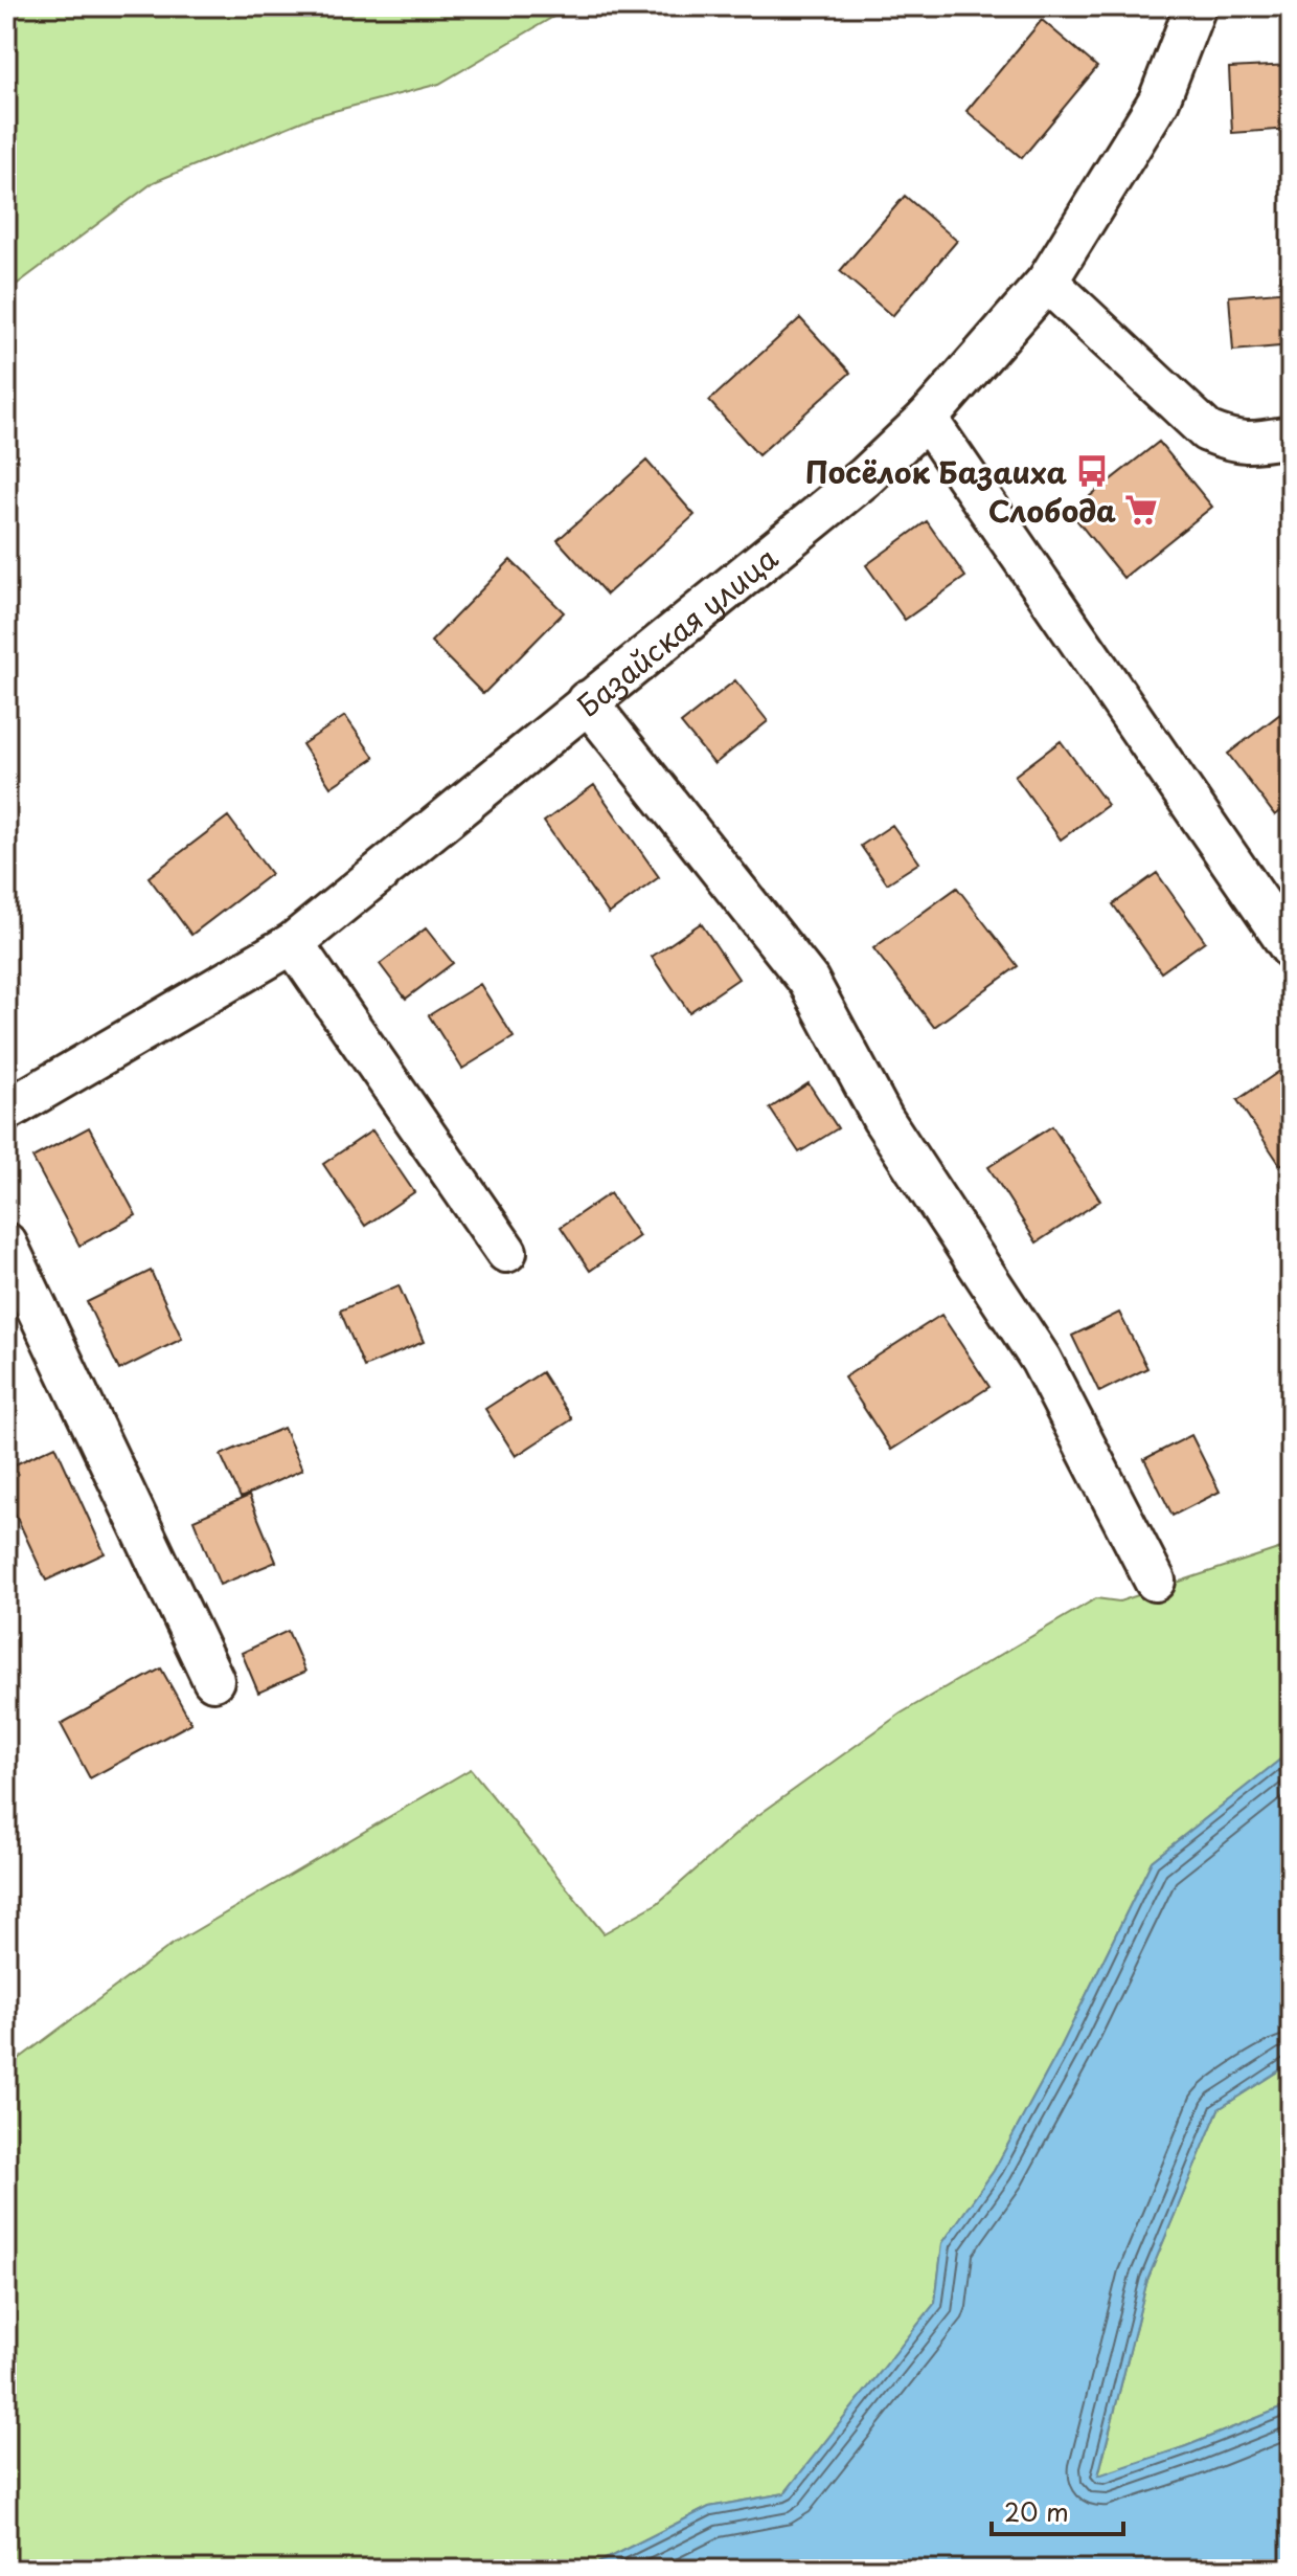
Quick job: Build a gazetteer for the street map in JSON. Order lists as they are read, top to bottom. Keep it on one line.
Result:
{"streets":{"street":["Базайская улица"]},"places":{"bus stop":["Посёлок Базаиха"],"supermarket":["Слобода"]},"scale_bar":"20 m"}
